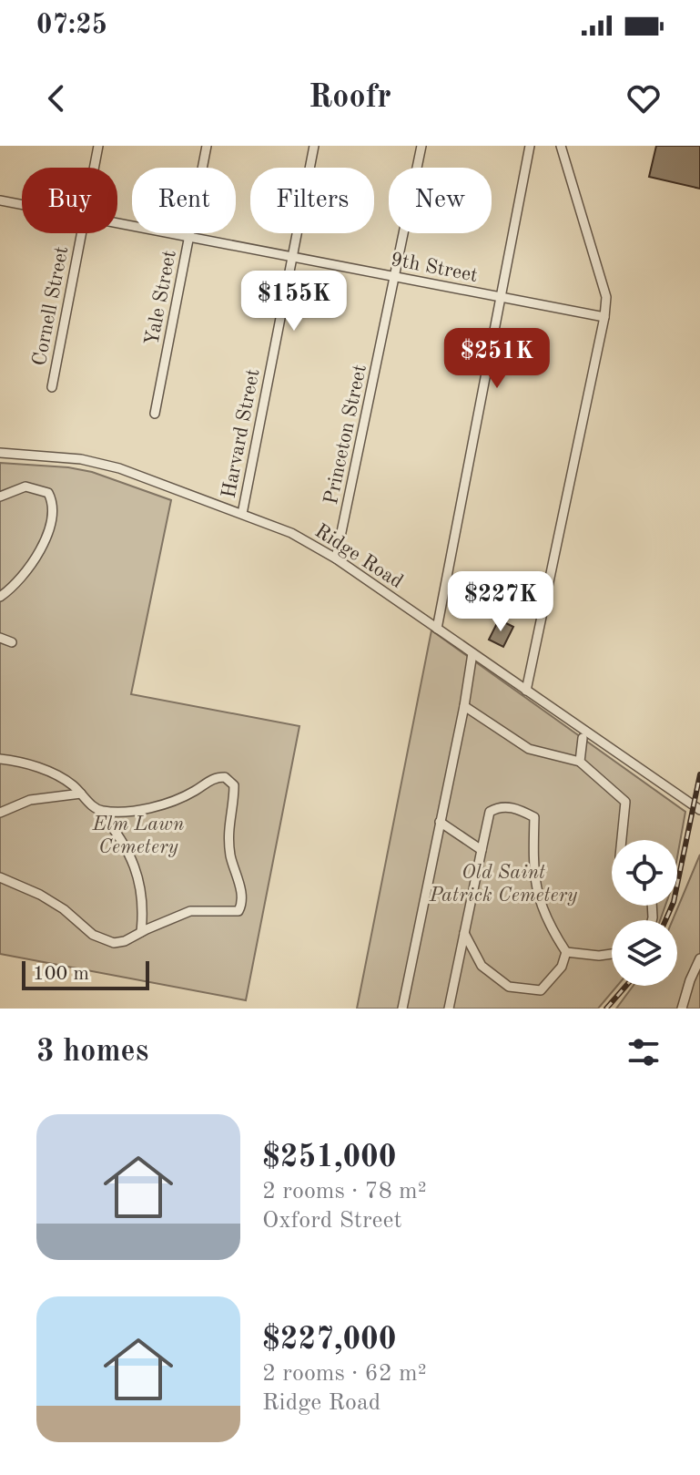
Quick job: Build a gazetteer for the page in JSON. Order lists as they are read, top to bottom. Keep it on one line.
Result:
{"streets":{"street":["9th Street","Yale Street","Cornell Street","Harvard Street","Princeton Street","Ridge Road"]},"crossings":[["9th Street","Yale Street"],["9th Street","Harvard Street"],["9th Street","Princeton Street"],["Harvard Street","Ridge Road"],["Princeton Street","Ridge Road"]],"parks":["Elm Lawn Cemetery","Old Saint Patrick Cemetery"],"scale_bar":"100 m","page":{"status":"07:25","header":"Roofr","chip":["Buy","Rent","Filters","New"],"price":["$155K","$251K","$227K"],"scale":"100 m","heading":"3 homes","list":[{"name":"$251,000","note":"2 rooms · 78 m² · Oxford Street"},{"name":"$227,000","note":"2 rooms · 62 m² · Ridge Road"}]}}
